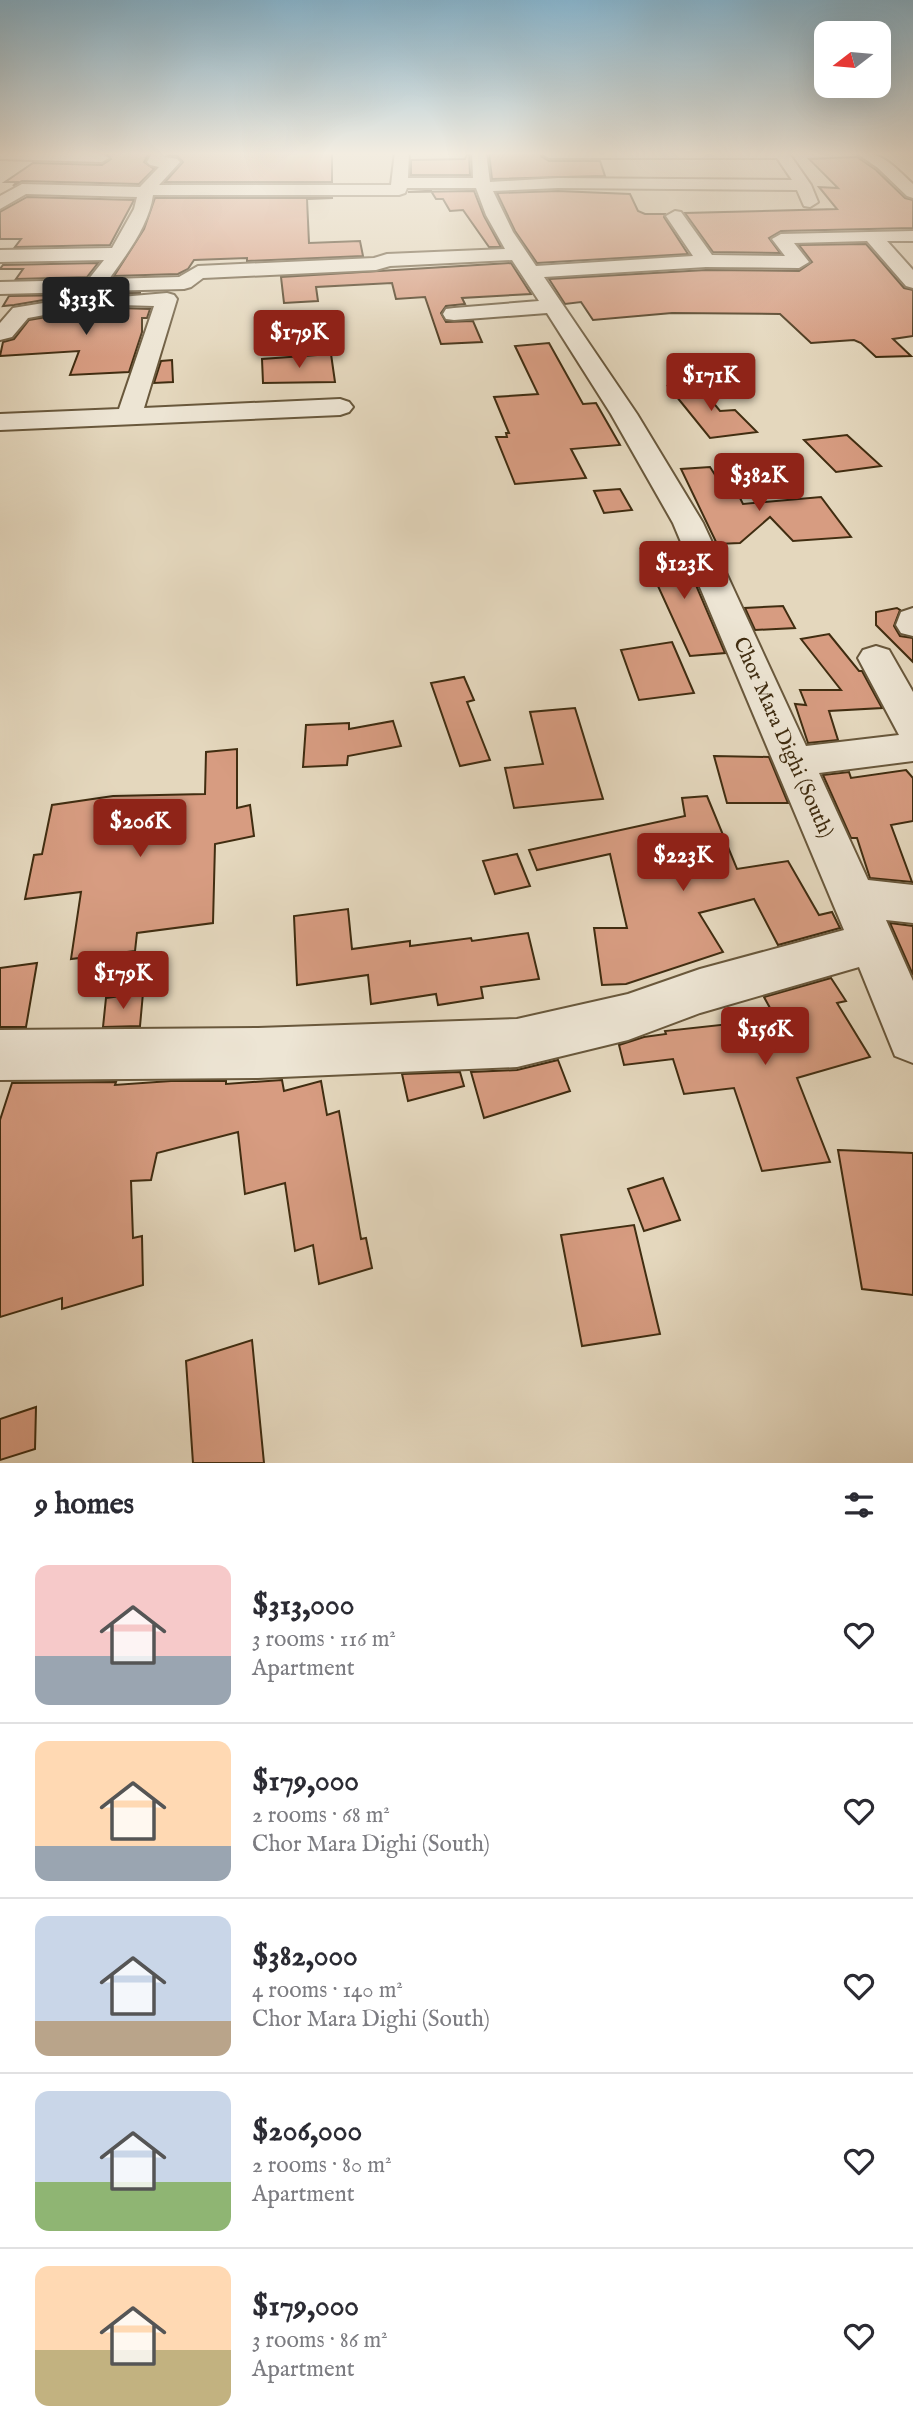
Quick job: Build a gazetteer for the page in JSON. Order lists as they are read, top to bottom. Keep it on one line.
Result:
{"streets":{"street":["Chor Mara Dighi (South)"]},"north":"left","page":{"price":["$313K","$179K","$171K","$382K","$123K","$206K","$223K","$179K","$156K"],"heading":"9 homes","list":[{"name":"$313,000","note":"3 rooms · 116 m² · Apartment"},{"name":"$179,000","note":"2 rooms · 68 m² · Chor Mara Dighi (South)"},{"name":"$382,000","note":"4 rooms · 140 m² · Chor Mara Dighi (South)"},{"name":"$206,000","note":"2 rooms · 80 m² · Apartment"},{"name":"$179,000","note":"3 rooms · 86 m² · Apartment"}]}}
